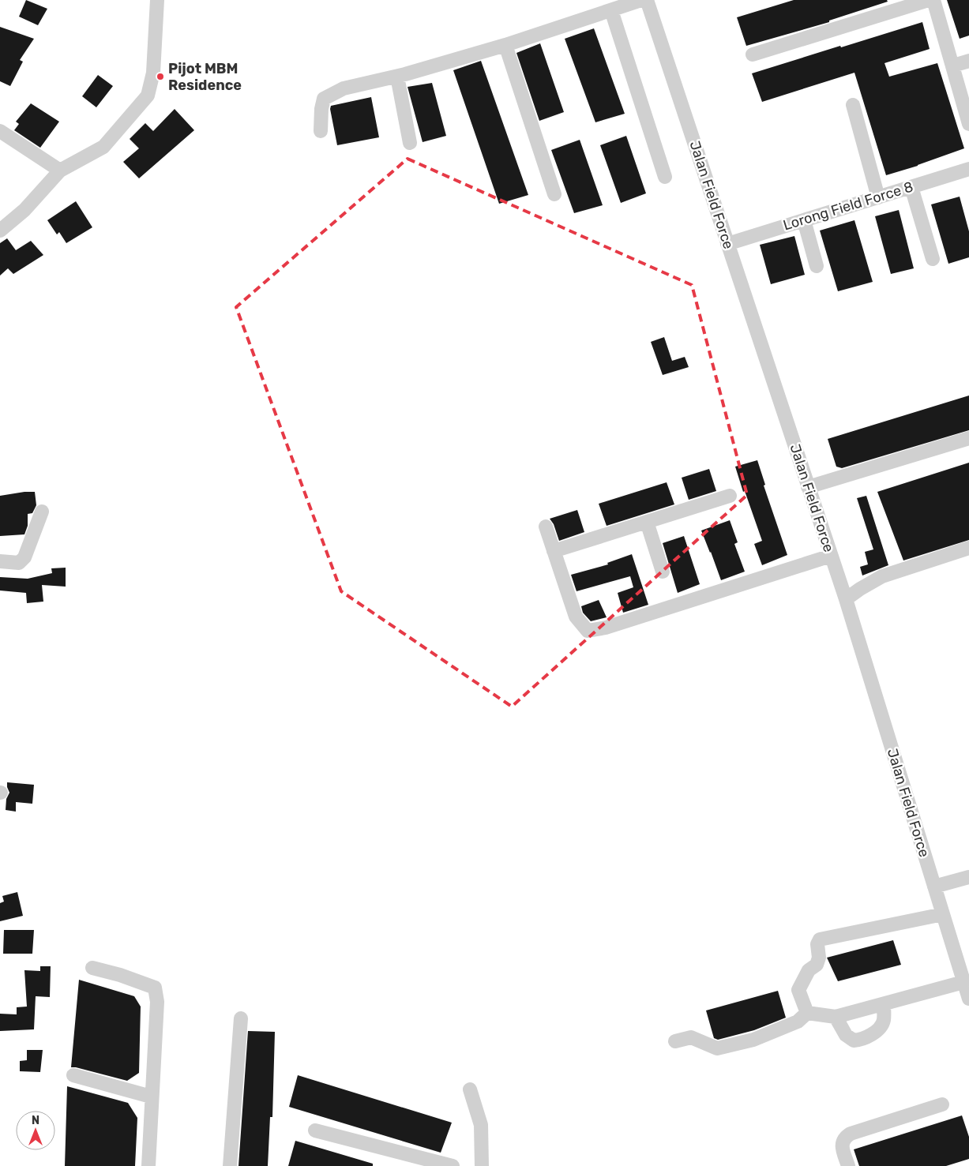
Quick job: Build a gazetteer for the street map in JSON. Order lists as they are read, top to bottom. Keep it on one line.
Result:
{"streets":{"street":["Jalan Field Force","Lorong Field Force 8"]},"crossings":[["Jalan Field Force","Lorong Field Force 8"]],"places":["Pijot MBM Residence"],"north":"top"}
